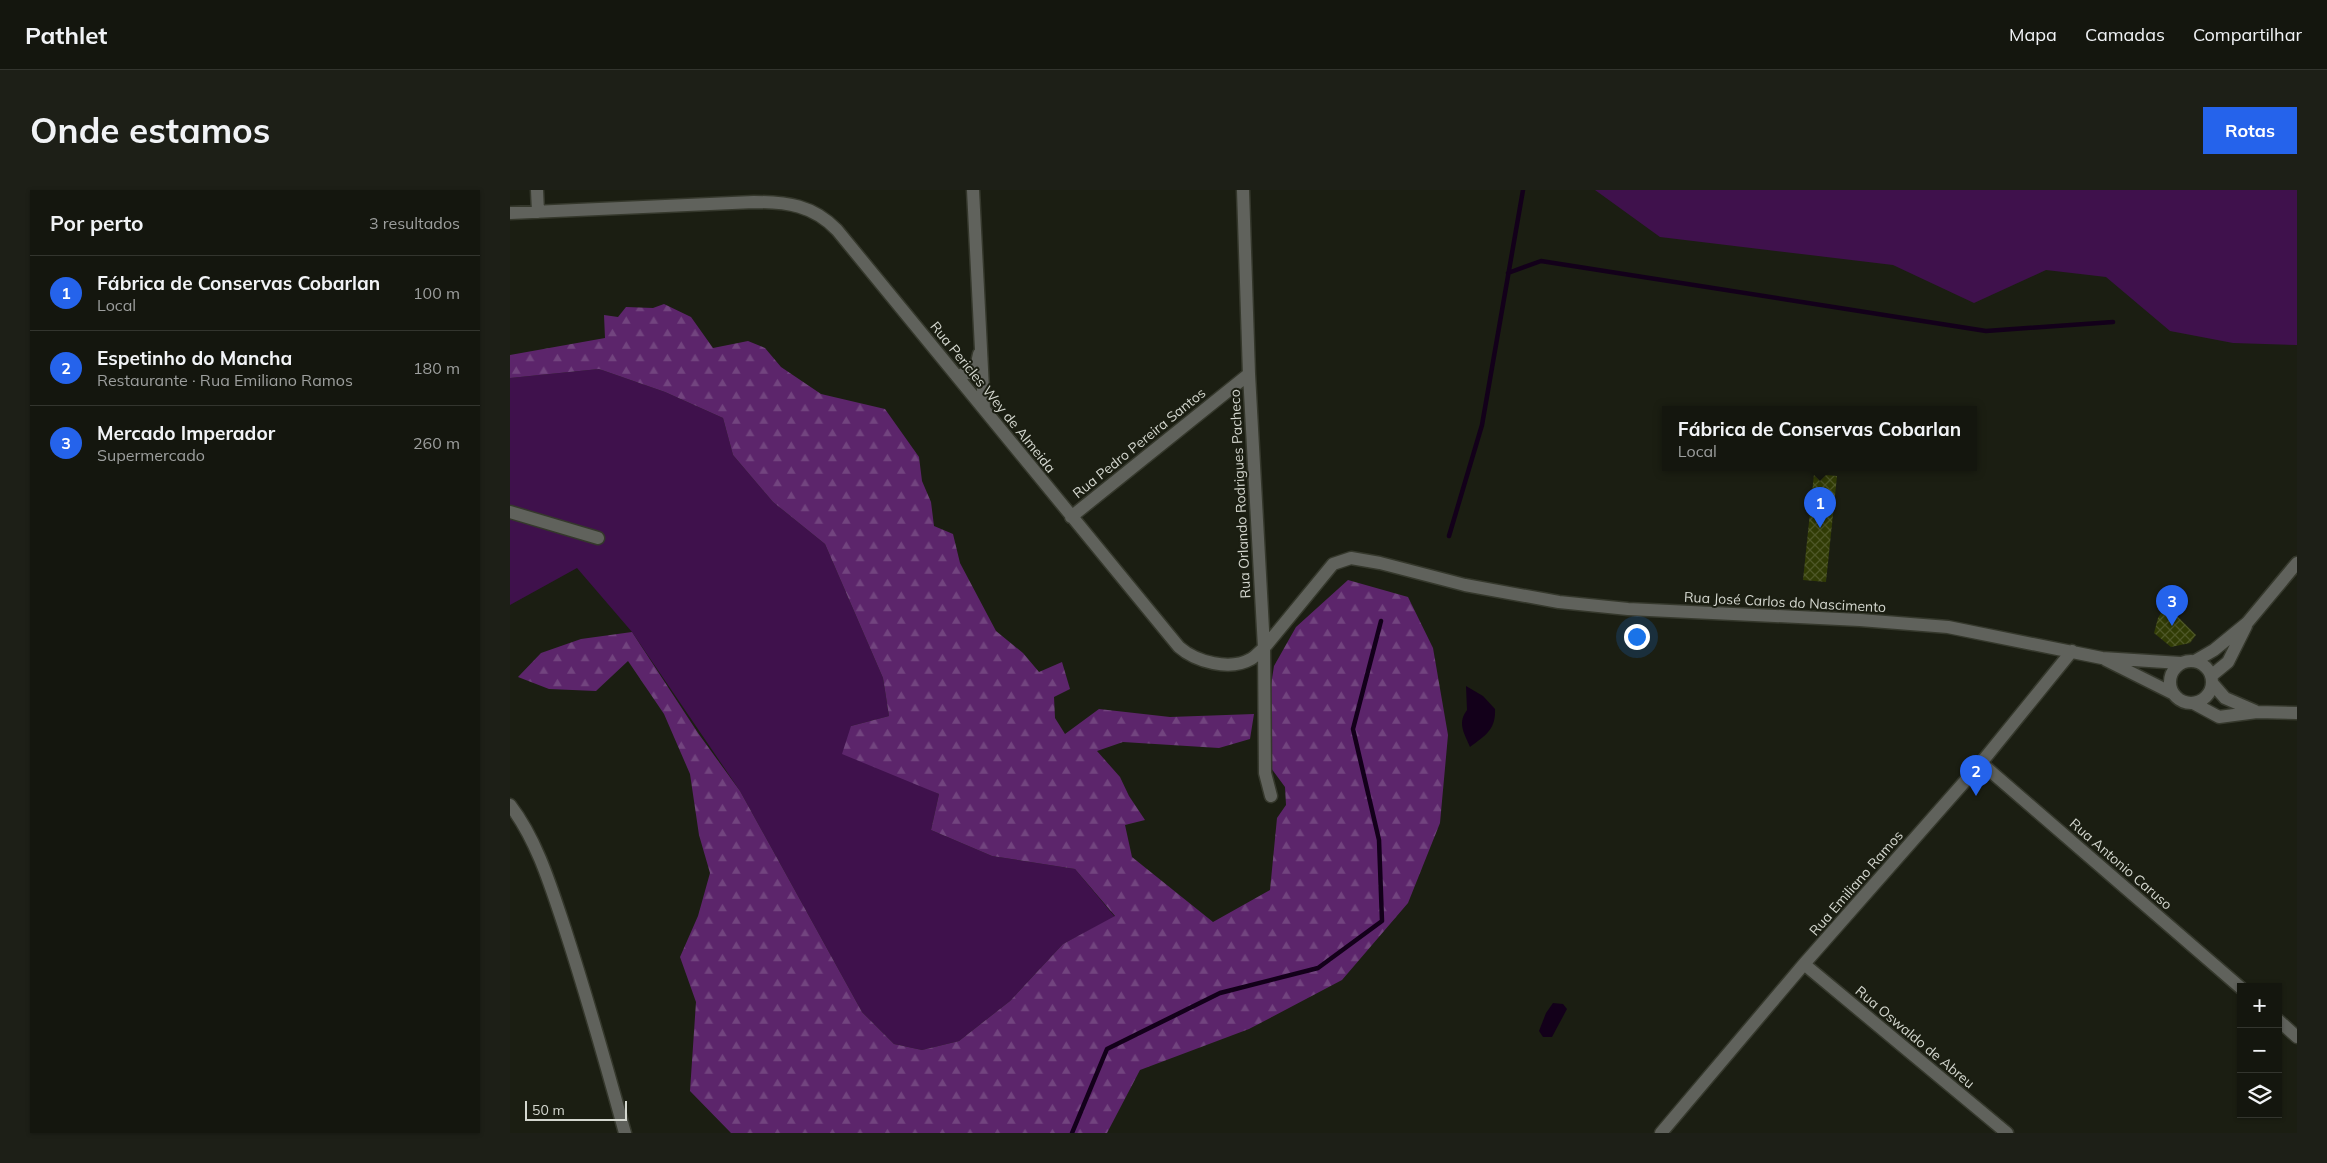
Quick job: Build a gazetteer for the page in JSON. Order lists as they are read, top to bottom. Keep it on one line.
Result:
{"streets":{"street":["Rua Pericles Wey de Almeida","Rua Pedro Pereira Santos","Rua Orlando Rodrigues Pacheco","Rua José Carlos do Nascimento","Rua Antonio Caruso","Rua Emiliano Ramos","Rua Oswaldo de Abreu"]},"crossings":[["Rua Pericles Wey de Almeida","Rua Pedro Pereira Santos"],["Rua Pericles Wey de Almeida","Rua Orlando Rodrigues Pacheco"],["Rua Pericles Wey de Almeida","Rua José Carlos do Nascimento"],["Rua Pedro Pereira Santos","Rua Orlando Rodrigues Pacheco"],["Rua José Carlos do Nascimento","Rua Emiliano Ramos"],["Rua Antonio Caruso","Rua Emiliano Ramos"],["Rua Emiliano Ramos","Rua Oswaldo de Abreu"]],"scale_bar":"50 m","page":{"header":"Pathlet","nav":["Mapa","Camadas","Compartilhar"],"buttons":"Rotas","title":"Onde estamos","heading":["Por perto","3 resultados"],"list":[{"mark":"1","name":"Fábrica de Conservas Cobarlan","note":"Local","value":"100 m"},{"mark":"2","name":"Espetinho do Mancha","note":"Restaurante · Rua Emiliano Ramos","value":"180 m"},{"mark":"3","name":"Mercado Imperador","note":"Supermercado","value":"260 m"}],"popup":["Fábrica de Conservas Cobarlan","Local"],"pins":["1","3","2"],"map_buttons":["+","−"],"scale":"50 m"}}
